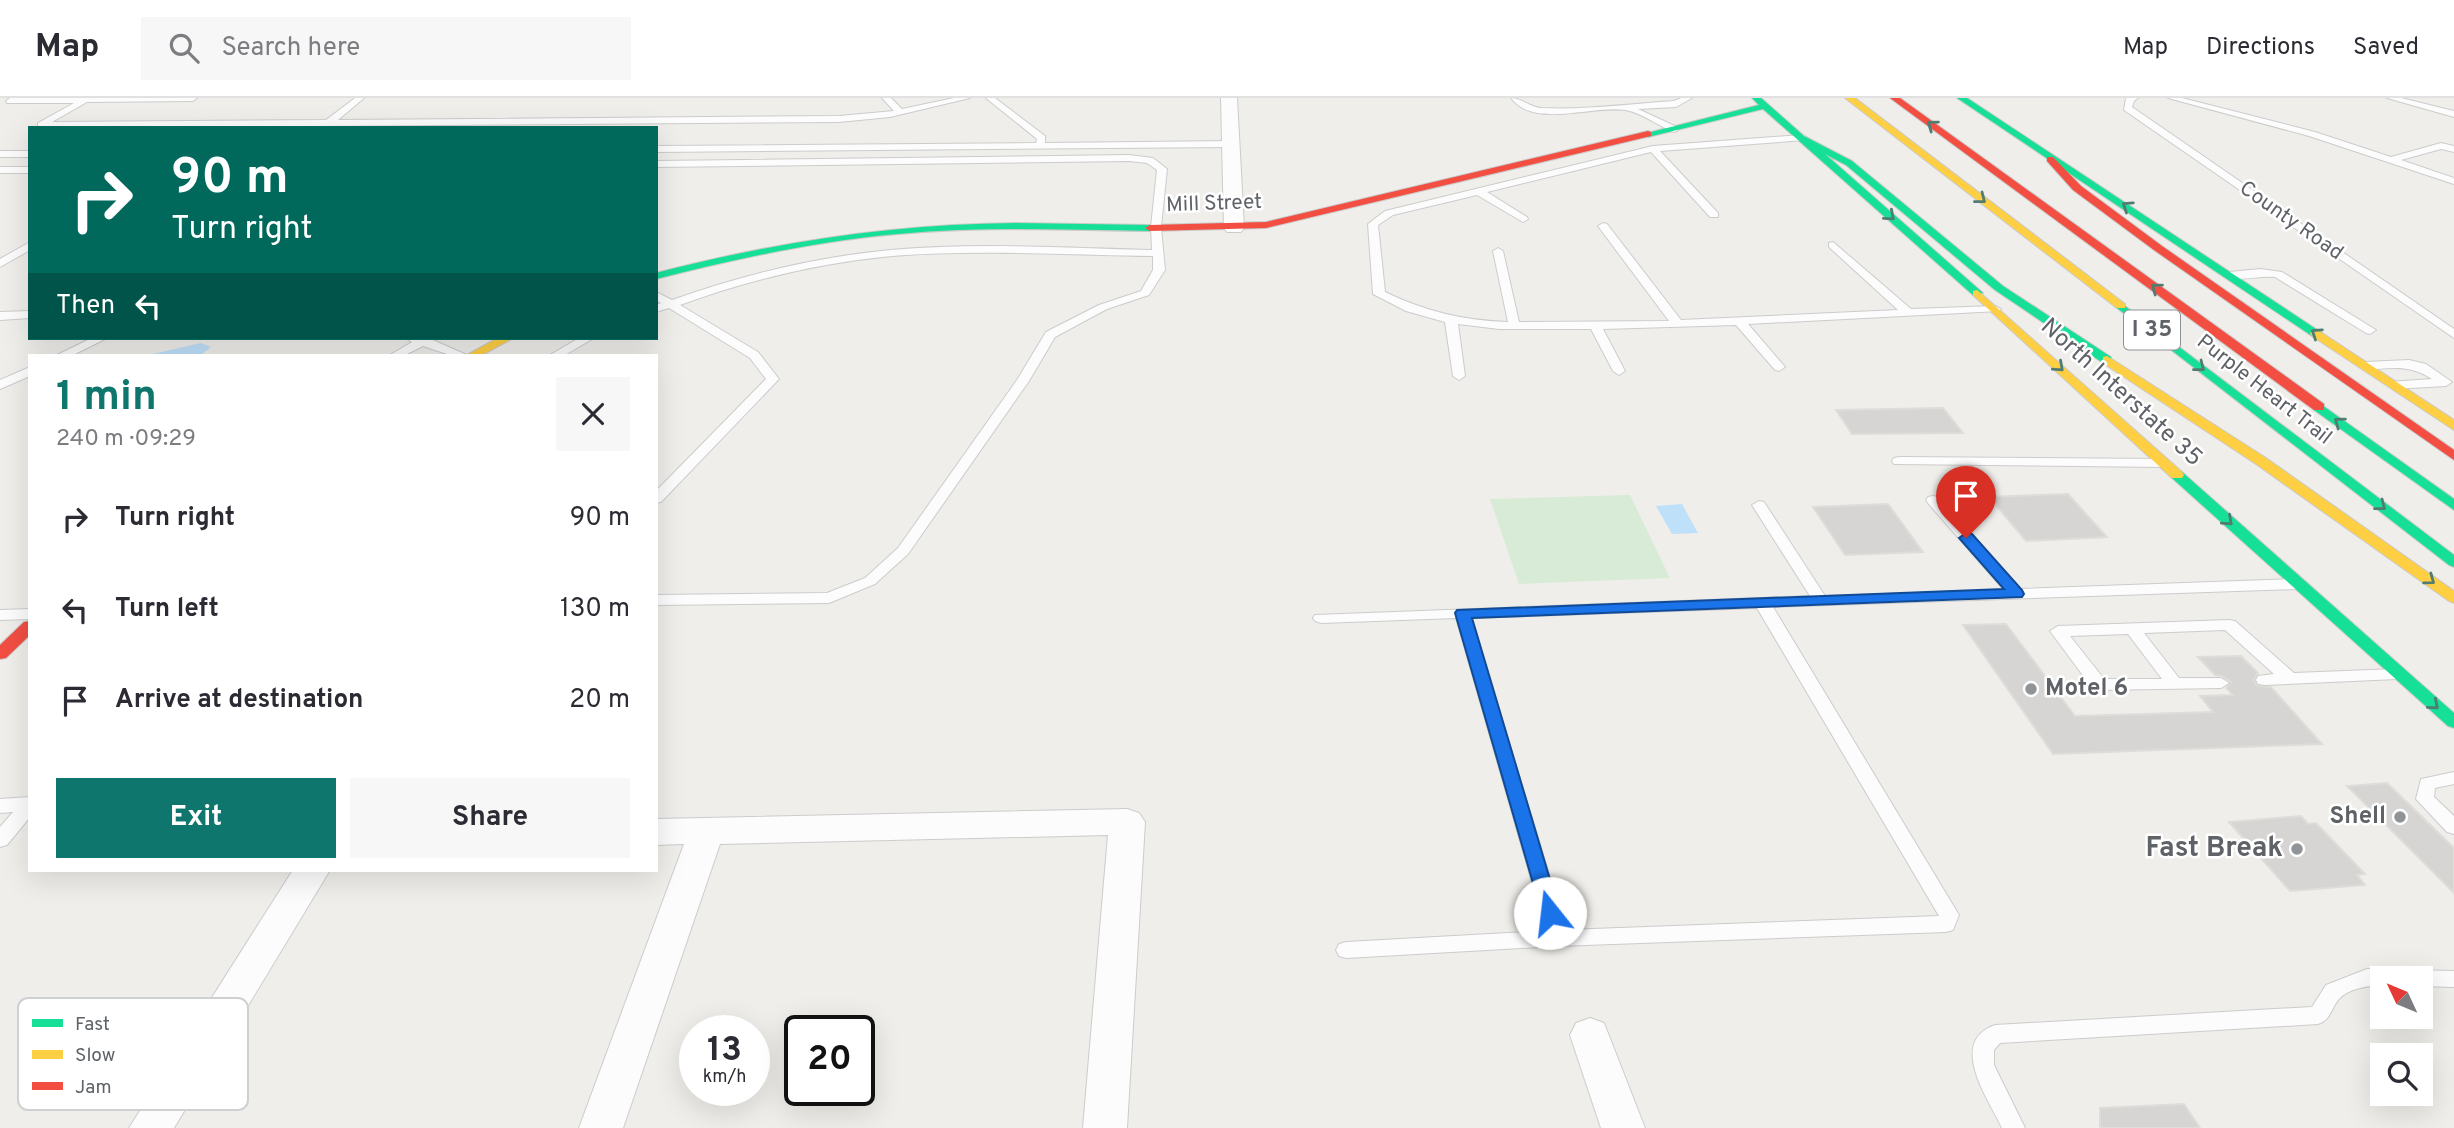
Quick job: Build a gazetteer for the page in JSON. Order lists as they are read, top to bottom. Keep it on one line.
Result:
{"streets":{"main road":["Mill Street","I 35","Purple Heart Trail","North Interstate 35"],"lane":["County Road"]},"crossings":[["Mill Street","North Interstate 35"]],"places":["Motel 6","Shell","Fast Break"],"legend":["Fast","Slow","Jam"],"north":"top left","page":{"header":"Map","search":"Search here","nav":["Map","Directions","Saved"],"turn":["90 m","Turn right"],"then":"Then","heading":["1 min","240 m · 09:29"],"list":[{"name":"Turn right","value":"90 m"},{"name":"Turn left","value":"130 m"},{"name":"Arrive at destination","value":"20 m"}],"buttons":["Exit","Share"],"speed":"13 km/h","limit":"20"}}
